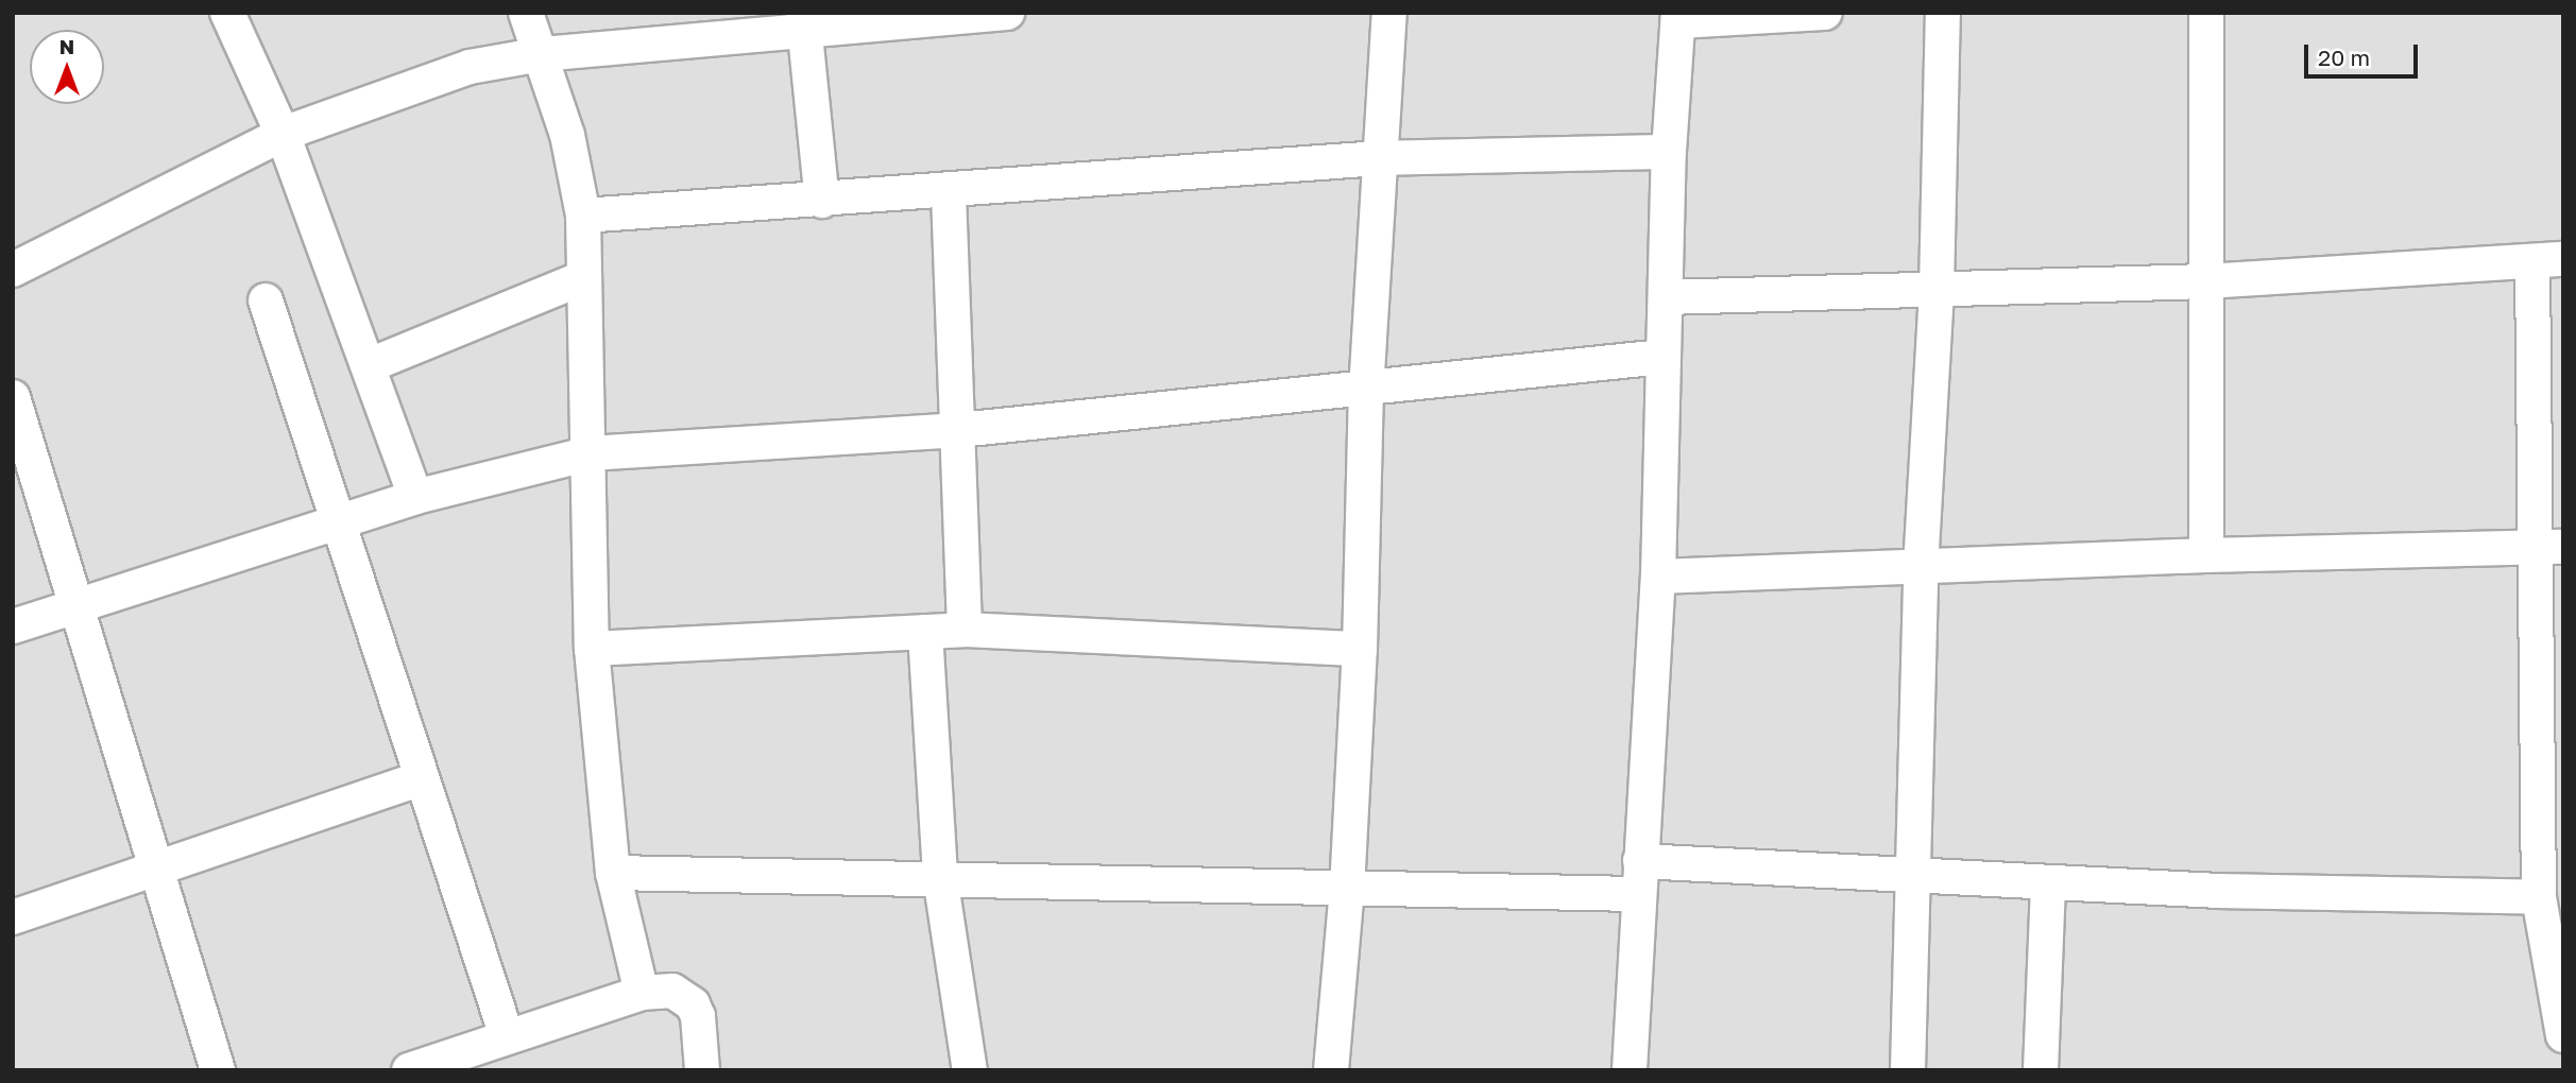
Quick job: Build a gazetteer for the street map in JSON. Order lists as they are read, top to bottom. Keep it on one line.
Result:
{"scale_bar":"20 m","north":"top"}
